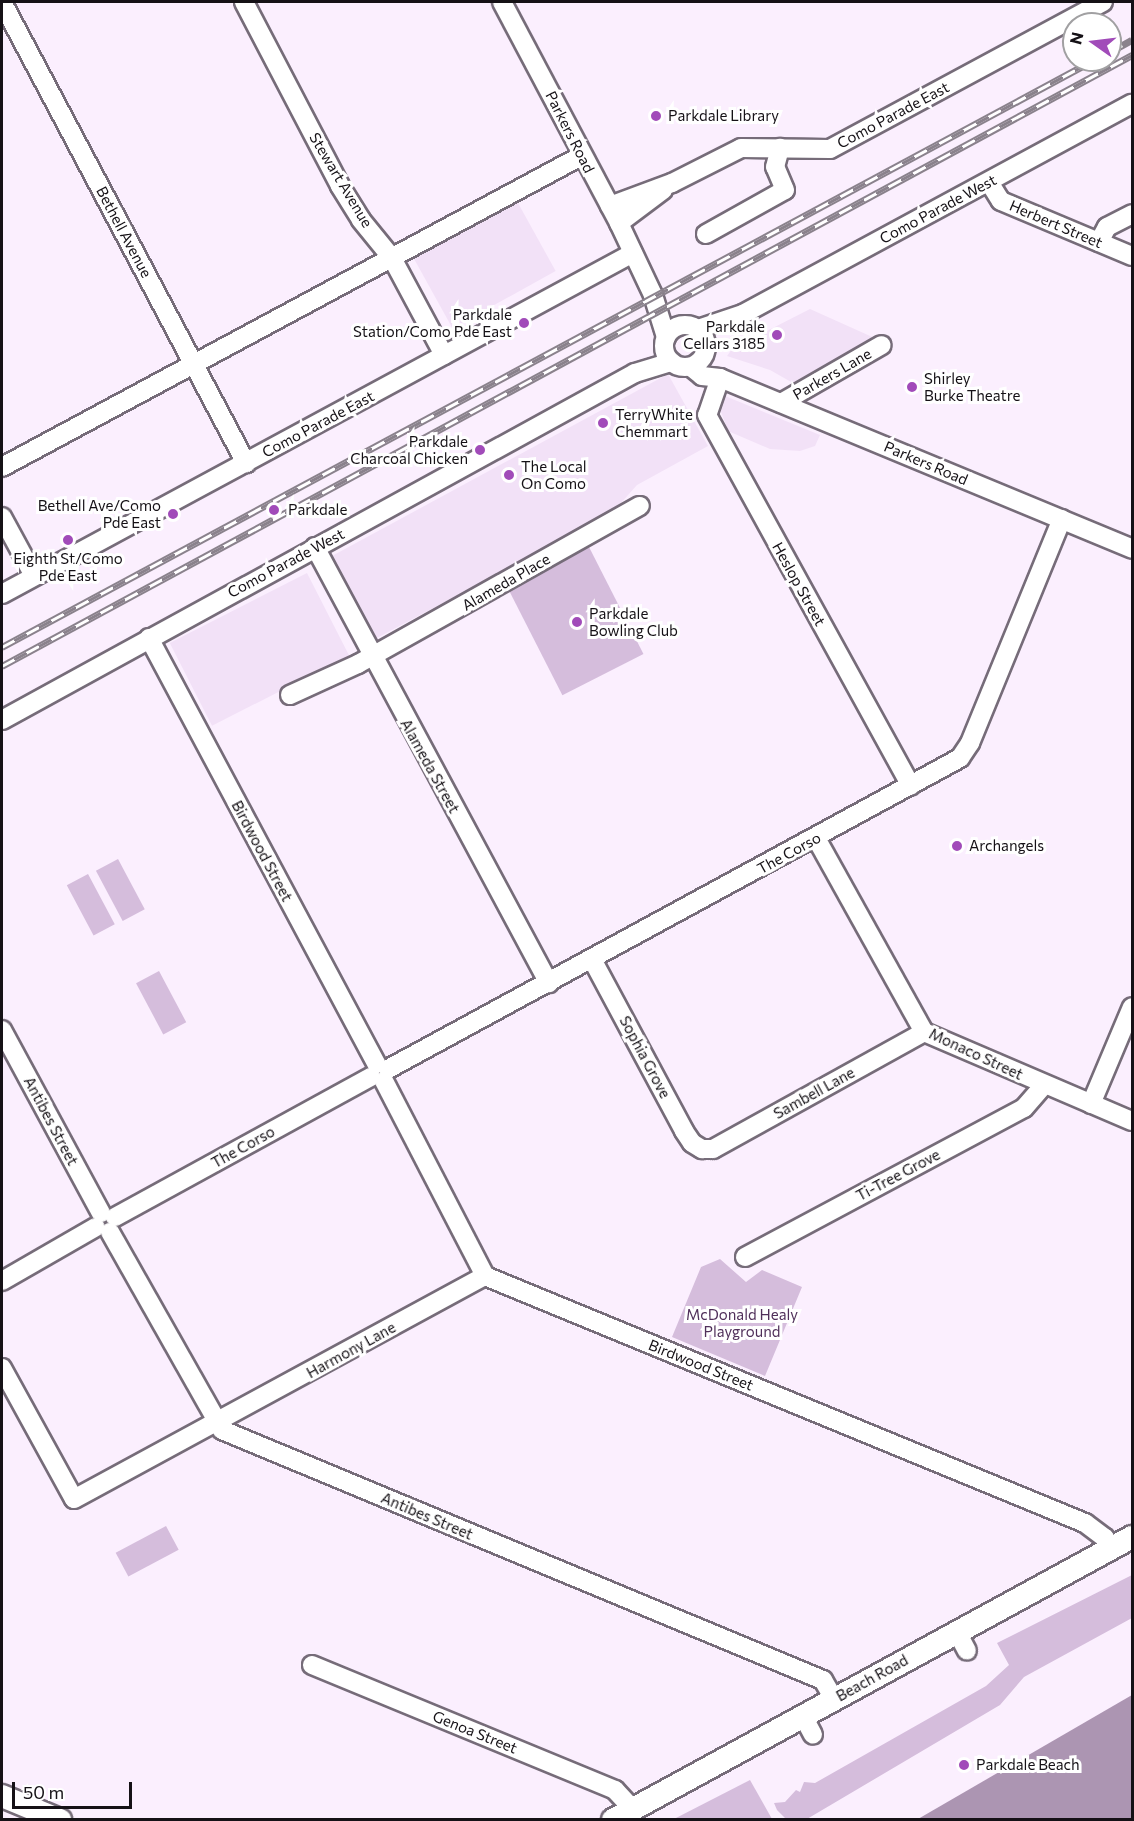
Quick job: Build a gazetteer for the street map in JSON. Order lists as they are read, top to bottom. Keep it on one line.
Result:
{"streets":{"main road":["Beach Road"],"street":["Como Parade East","Parkers Road","Stewart Avenue","Como Parade West","Herbert Street","Bethell Avenue","Parkers Lane","Alameda Place","Heslop Street","Alameda Street","Birdwood Street","The Corso","Monaco Street","Sophia Grove","Sambell Lane","Antibes Street","Ti-Tree Grove","Harmony Lane","Genoa Street"]},"crossings":[["Como Parade East","Parkers Road"],["Como Parade East","Stewart Avenue"],["Como Parade East","Bethell Avenue"],["Parkers Road","Como Parade West"],["Parkers Road","Parkers Lane"],["Parkers Road","Heslop Street"],["Parkers Road","The Corso"],["Como Parade West","Herbert Street"],["Como Parade West","Alameda Street"],["Como Parade West","Birdwood Street"],["Alameda Place","Alameda Street"],["Heslop Street","The Corso"],["Alameda Street","The Corso"],["Birdwood Street","The Corso"],["Birdwood Street","Harmony Lane"],["Birdwood Street","Beach Road"],["The Corso","Monaco Street"],["The Corso","Sophia Grove"],["The Corso","Antibes Street"],["Monaco Street","Sambell Lane"],["Monaco Street","Ti-Tree Grove"],["Sophia Grove","Sambell Lane"],["Antibes Street","Harmony Lane"],["Antibes Street","Beach Road"],["Beach Road","Genoa Street"]],"parks":["McDonald Healy Playground"],"places":["Parkdale Library","Parkdale Station/Como Pde East","Parkdale Cellars 3185","Shirley Burke Theatre","TerryWhite Chemmart","Parkdale Charcoal Chicken","The Local On Como","Parkdale","Bethell Ave/Como Pde East","Eighth St/Como Pde East","Parkdale Bowling Club","Archangels","Parkdale Beach"],"scale_bar":"50 m","north":"left"}
